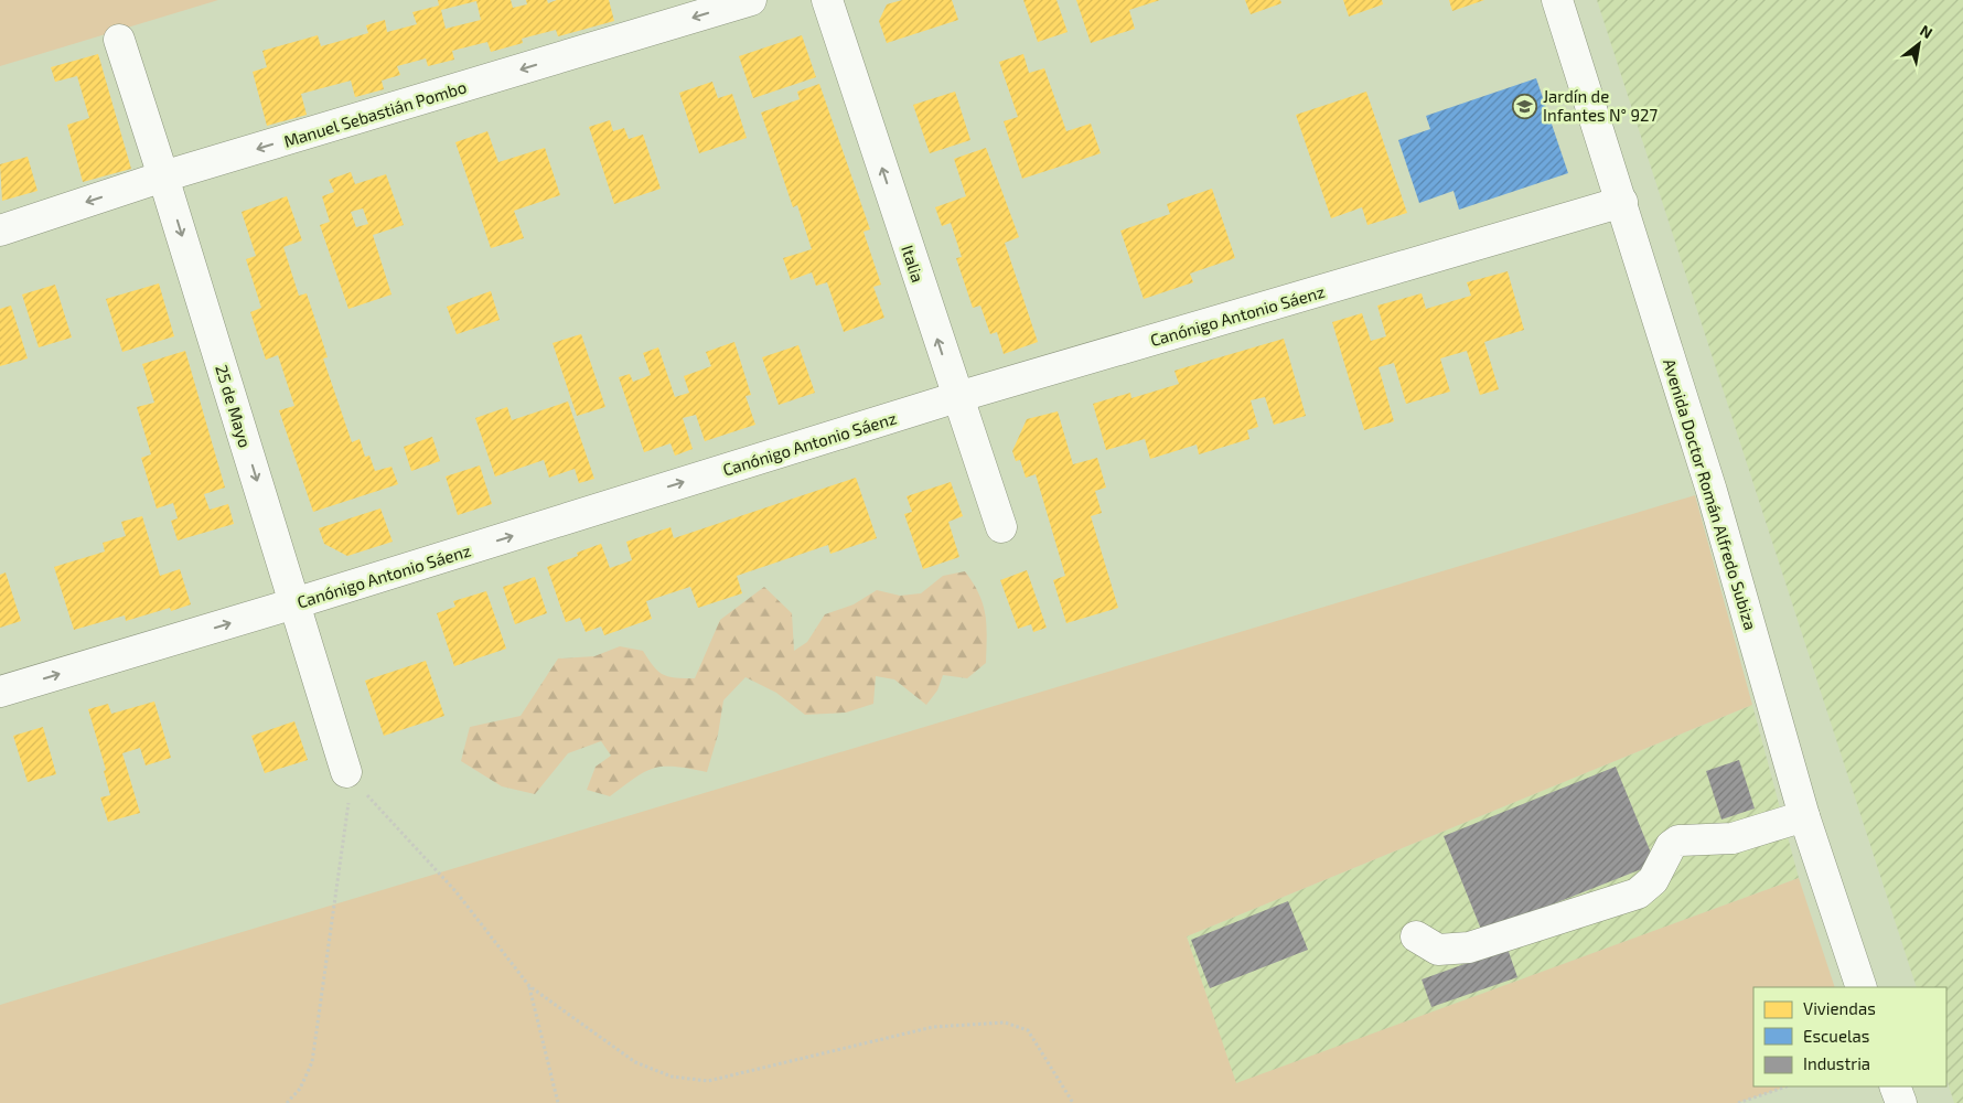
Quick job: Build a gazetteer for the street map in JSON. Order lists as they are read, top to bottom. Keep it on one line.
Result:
{"streets":{"street":["Manuel Sebastián Pombo","Italia","Canónigo Antonio Sáenz","25 de Mayo","Avenida Doctor Román Alfredo Subiza"]},"crossings":[["Manuel Sebastián Pombo","25 de Mayo"],["Italia","Canónigo Antonio Sáenz"],["Canónigo Antonio Sáenz","25 de Mayo"],["Canónigo Antonio Sáenz","Avenida Doctor Román Alfredo Subiza"]],"one_way":["Manuel Sebastián Pombo","Italia","Canónigo Antonio Sáenz","25 de Mayo"],"places":{"school or university":["Jardín de Infantes N° 927"]},"legend":["Viviendas","Escuelas","Industria"],"north":"top right"}
